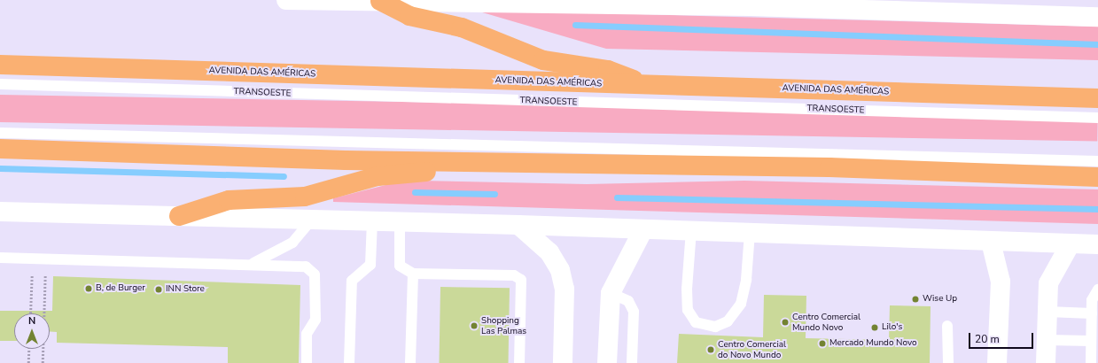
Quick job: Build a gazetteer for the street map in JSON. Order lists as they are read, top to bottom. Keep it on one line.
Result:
{"streets":{"highway":["AVENIDA DAS AMÉRICAS"],"lane":["TRANSOESTE"]},"places":["B, de Burger","INN Store","Wise Up","Centro Comercial Mundo Novo","Shopping Las Palmas","Lilo's","Mercado Mundo Novo","Centro Comercial do Novo Mundo"],"scale_bar":"20 m","north":"top"}
